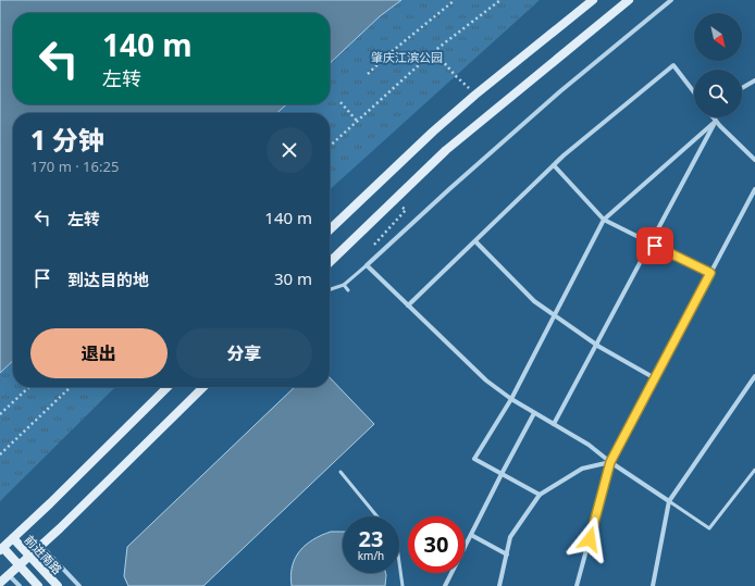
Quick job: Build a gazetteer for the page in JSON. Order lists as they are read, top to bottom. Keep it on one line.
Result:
{"streets":{"main road":["前进南路"]},"parks":["肇庆江滨公园"],"north":"bottom right","page":{"turn":["140 m","左转"],"heading":["1 分钟","170 m · 16:25"],"list":[{"name":"左转","value":"140 m"},{"name":"到达目的地","value":"30 m"}],"buttons":["退出","分享"],"speed":"23 km/h","limit":"30"}}
